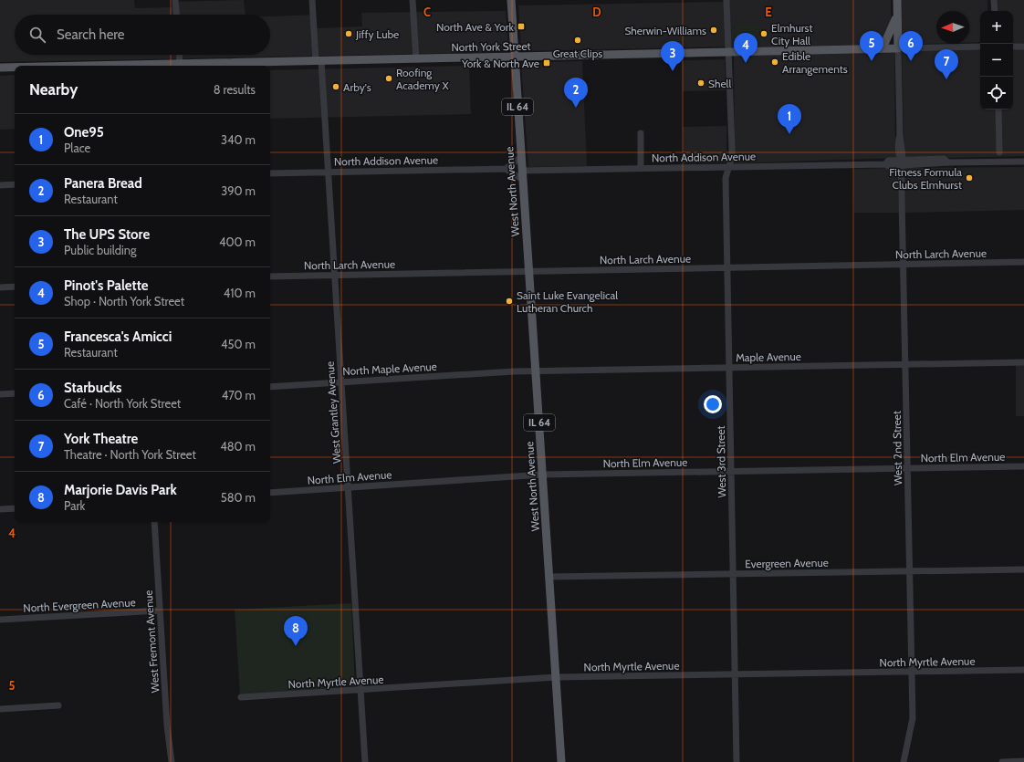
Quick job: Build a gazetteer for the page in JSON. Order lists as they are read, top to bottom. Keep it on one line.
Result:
{"streets":{"main road":["North York Street","IL 64","West North Avenue"],"street":["North Addison Avenue","North Larch Avenue","Maple Avenue","North Maple Avenue","West Grantley Avenue","West 2nd Street","North Elm Avenue","West 3rd Street","Evergreen Avenue","North Evergreen Avenue","West Fremont Avenue","North Myrtle Avenue"]},"crossings":[["North York Street","IL 64"],["North York Street","West North Avenue"],["North York Street","West Grantley Avenue"],["North York Street","West 2nd Street"],["North York Street","West 3rd Street"],["IL 64","West North Avenue"],["North Addison Avenue","West North Avenue"],["North Addison Avenue","West Grantley Avenue"],["North Addison Avenue","West 2nd Street"],["North Addison Avenue","West 3rd Street"],["West North Avenue","North Larch Avenue"],["West North Avenue","Maple Avenue"],["West North Avenue","North Elm Avenue"],["West North Avenue","Evergreen Avenue"],["West North Avenue","North Myrtle Avenue"],["North Larch Avenue","West Grantley Avenue"],["North Larch Avenue","West 2nd Street"],["North Larch Avenue","West 3rd Street"],["Maple Avenue","North Maple Avenue"],["Maple Avenue","West 2nd Street"],["Maple Avenue","West 3rd Street"],["North Maple Avenue","West Grantley Avenue"],["West Grantley Avenue","North Elm Avenue"],["West Grantley Avenue","North Myrtle Avenue"],["West 2nd Street","North Elm Avenue"],["West 2nd Street","Evergreen Avenue"],["West 2nd Street","North Myrtle Avenue"],["North Elm Avenue","West 3rd Street"],["West 3rd Street","Evergreen Avenue"],["West 3rd Street","North Myrtle Avenue"],["North Evergreen Avenue","West Fremont Avenue"]],"places":{"transit":["North Ave & York","York & North Ave"],"other":["Sherwin-Williams","Jiffy Lube","Elmhurst City Hall","Great Clips","Edible Arrangements","Roofing Academy X","Shell","Arby's","Fitness Formula Clubs Elmhurst","Saint Luke Evangelical Lutheran Church"]},"north":"left","page":{"map_buttons":["+","−"],"search":"Search here","pins":["5","6","4","3","7","2","1","8"],"heading":["Nearby","8 results"],"list":[{"mark":"1","name":"One95","note":"Place","value":"340 m"},{"mark":"2","name":"Panera Bread","note":"Restaurant","value":"390 m"},{"mark":"3","name":"The UPS Store","note":"Public building","value":"400 m"},{"mark":"4","name":"Pinot's Palette","note":"Shop · North York Street","value":"410 m"},{"mark":"5","name":"Francesca's Amicci","note":"Restaurant","value":"450 m"},{"mark":"6","name":"Starbucks","note":"Café · North York Street","value":"470 m"},{"mark":"7","name":"York Theatre","note":"Theatre · North York Street","value":"480 m"},{"mark":"8","name":"Marjorie Davis Park","note":"Park","value":"580 m"}]},"grid":{"columns":["C","D","E"],"rows":["4","5"]}}
